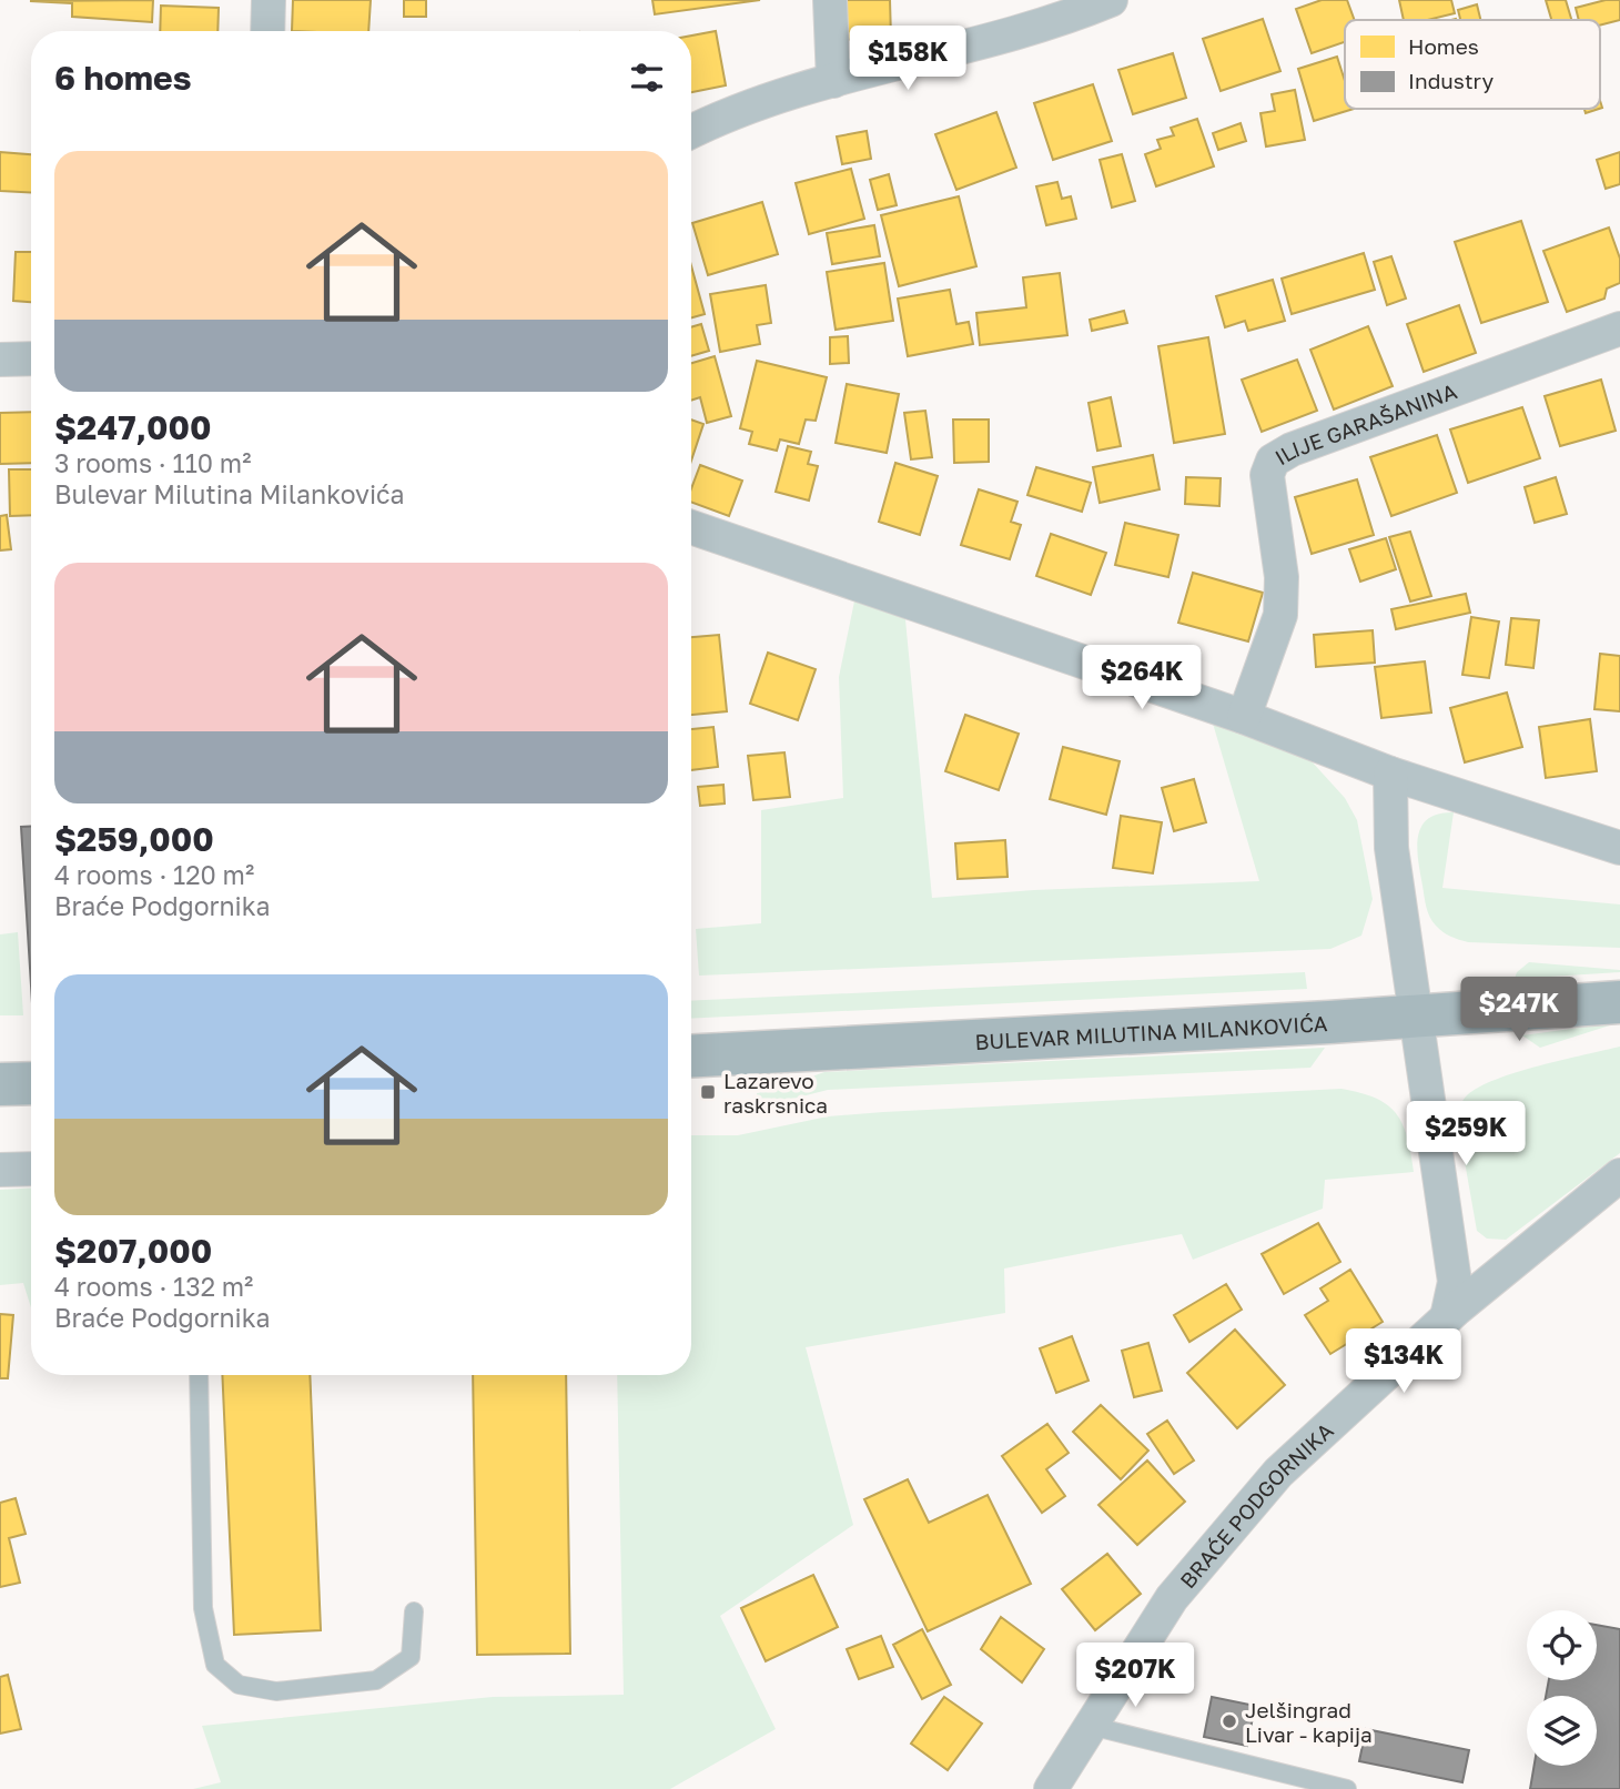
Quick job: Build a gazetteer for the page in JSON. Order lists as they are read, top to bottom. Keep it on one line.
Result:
{"streets":{"street":["ILIJE GARAŠANINA","BULEVAR MILUTINA MILANKOVIĆA","BRAĆE PODGORNIKA"]},"places":{"transit":["Lazarevo raskrsnica"],"other":["Jelšingrad Livar - kapija"]},"legend":["Homes","Industry"],"page":{"price":["$158K","$264K","$247K","$259K","$134K","$207K"],"heading":"6 homes","list":[{"name":"$247,000","note":"3 rooms · 110 m² · Bulevar Milutina Milankovića"},{"name":"$259,000","note":"4 rooms · 120 m² · Braće Podgornika"},{"name":"$207,000","note":"4 rooms · 132 m² · Braće Podgornika"}]}}
